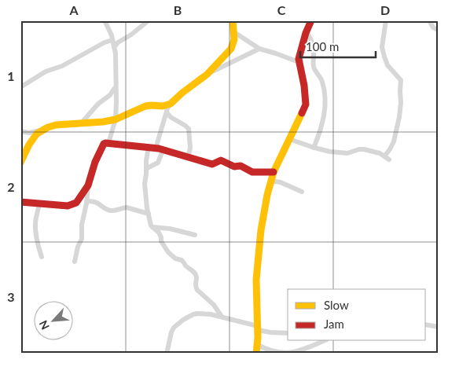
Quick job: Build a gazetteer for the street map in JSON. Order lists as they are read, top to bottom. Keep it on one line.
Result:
{"legend":["Slow","Jam"],"scale_bar":"100 m","north":"bottom left","grid":{"columns":["A","B","C","D"],"rows":["1","2","3"]}}
